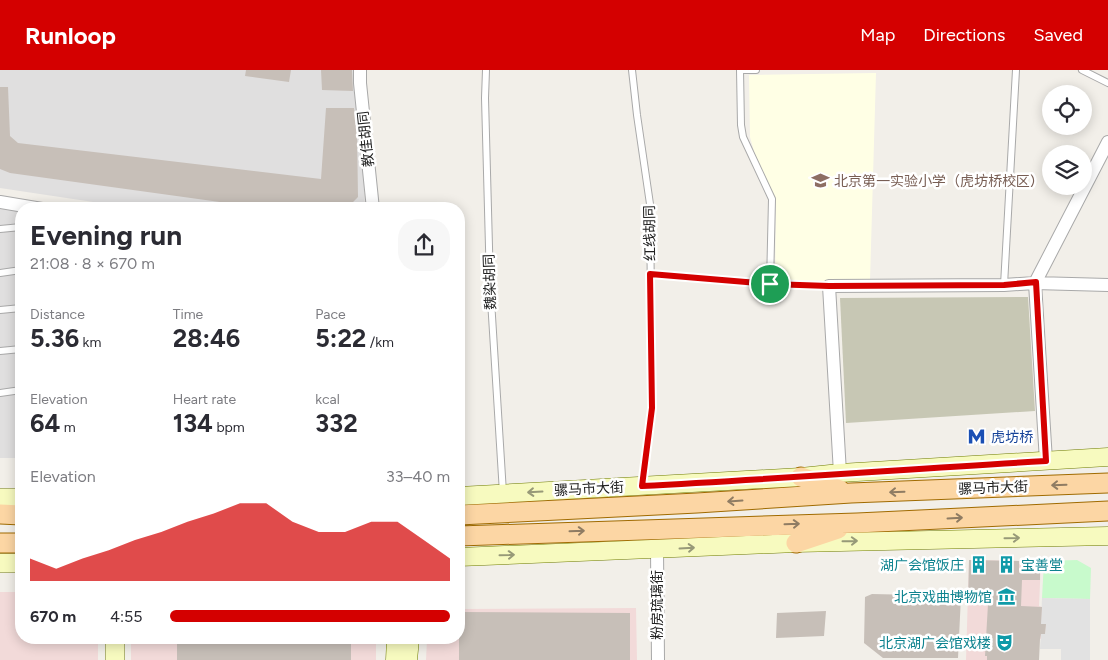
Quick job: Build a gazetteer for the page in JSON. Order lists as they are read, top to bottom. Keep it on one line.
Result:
{"streets":{"main road":["骡马市大街"],"street":["教佳胡同","粉房琉璃街"],"lane":["红线胡同","魏染胡同"]},"crossings":[["红线胡同","骡马市大街"],["魏染胡同","骡马市大街"]],"places":{"school or university":["北京第一实验小学（虎坊桥校区)"],"metro station":["虎坊桥"],"building":["湖广会馆饭庄","宝善堂"],"museum":["北京戏曲博物馆"],"theatre":["北京湖广会馆戏楼"]},"page":{"header":"Runloop","nav":["Map","Directions","Saved"],"heading":["Evening run","21:08 · 8 × 670 m"],"stats":[["Distance","5.36 km"],["Time","28:46"],["Pace","5:22 /km"],["Elevation","64 m"],["Heart rate","134 bpm"],["kcal","332"]],"chart":["Elevation","33–40 m"],"list":[{"name":"670 m","note":"4:55"}]}}
